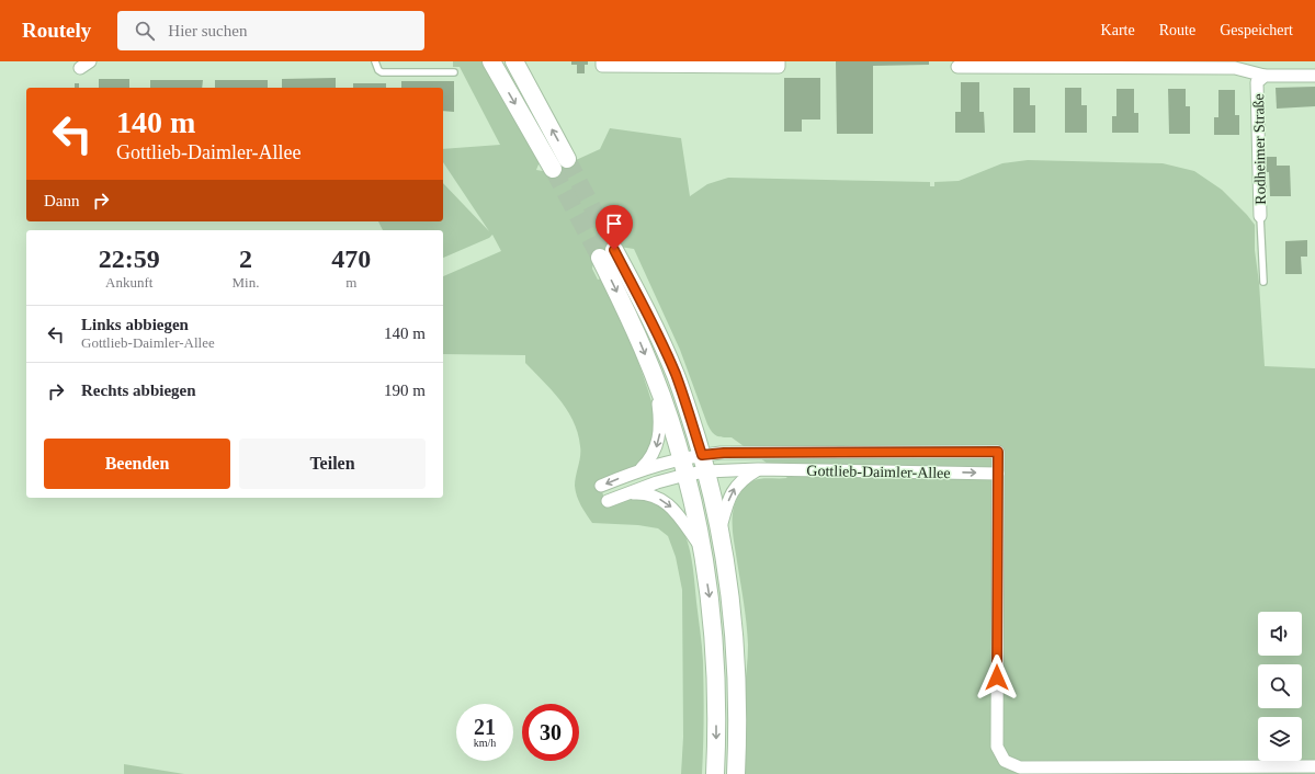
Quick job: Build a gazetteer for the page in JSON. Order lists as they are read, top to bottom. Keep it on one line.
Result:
{"streets":{"street":["Rodheimer Straße","Gottlieb-Daimler-Allee"]},"page":{"header":"Routely","search":"Hier suchen","nav":["Karte","Route","Gespeichert"],"turn":["140 m","Gottlieb-Daimler-Allee"],"then":"Dann","eta":["22:59","Ankunft","2","Min.","470","m"],"list":[{"name":"Links abbiegen","note":"Gottlieb-Daimler-Allee","value":"140 m"},{"name":"Rechts abbiegen","value":"190 m"}],"buttons":["Beenden","Teilen"],"speed":"21 km/h","limit":"30"}}
